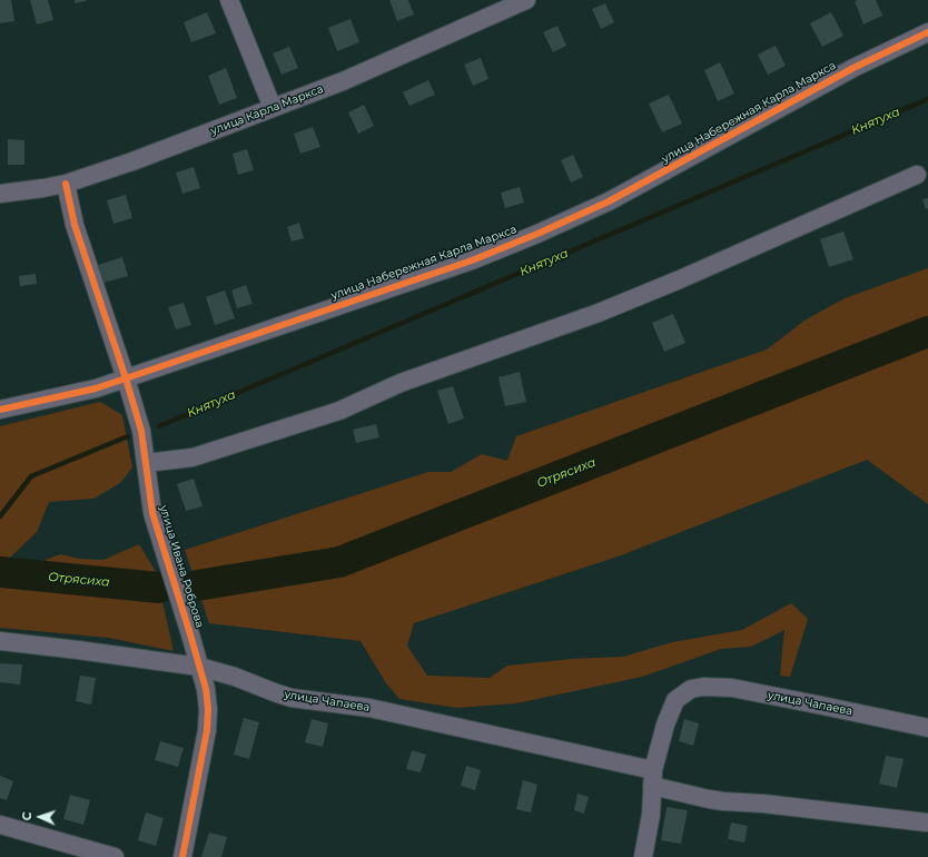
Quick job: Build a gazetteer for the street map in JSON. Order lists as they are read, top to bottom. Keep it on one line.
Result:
{"streets":{"street":["улица Карла Маркса","улица Набережная Карла Маркса","улица Ивана Роброва","улица Чапаева"]},"crossings":[["улица Карла Маркса","улица Ивана Роброва"],["улица Набережная Карла Маркса","улица Ивана Роброва"],["улица Ивана Роброва","улица Чапаева"]],"water":["Княтуха","Отрясиха"],"north":"left"}
